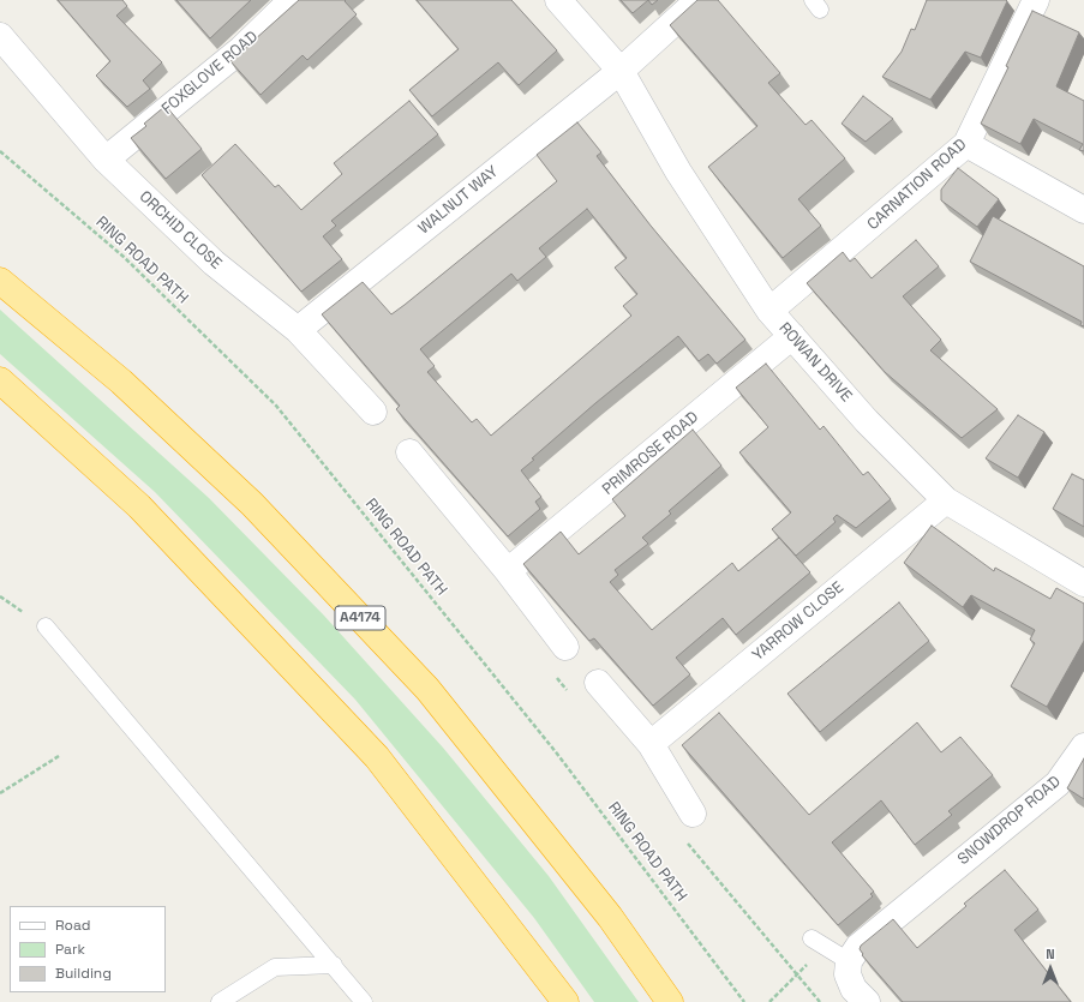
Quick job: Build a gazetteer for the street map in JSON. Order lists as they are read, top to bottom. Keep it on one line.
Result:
{"streets":{"highway":["A4174"],"street":["FOXGLOVE ROAD","CARNATION ROAD","WALNUT WAY","ORCHID CLOSE","ROWAN DRIVE","PRIMROSE ROAD","YARROW CLOSE","SNOWDROP ROAD"],"path":["RING ROAD PATH"]},"crossings":[["FOXGLOVE ROAD","ORCHID CLOSE"],["CARNATION ROAD","ROWAN DRIVE"],["WALNUT WAY","ORCHID CLOSE"],["WALNUT WAY","ROWAN DRIVE"],["ROWAN DRIVE","PRIMROSE ROAD"],["ROWAN DRIVE","YARROW CLOSE"]],"legend":["Road","Park","Building"],"north":"top"}
